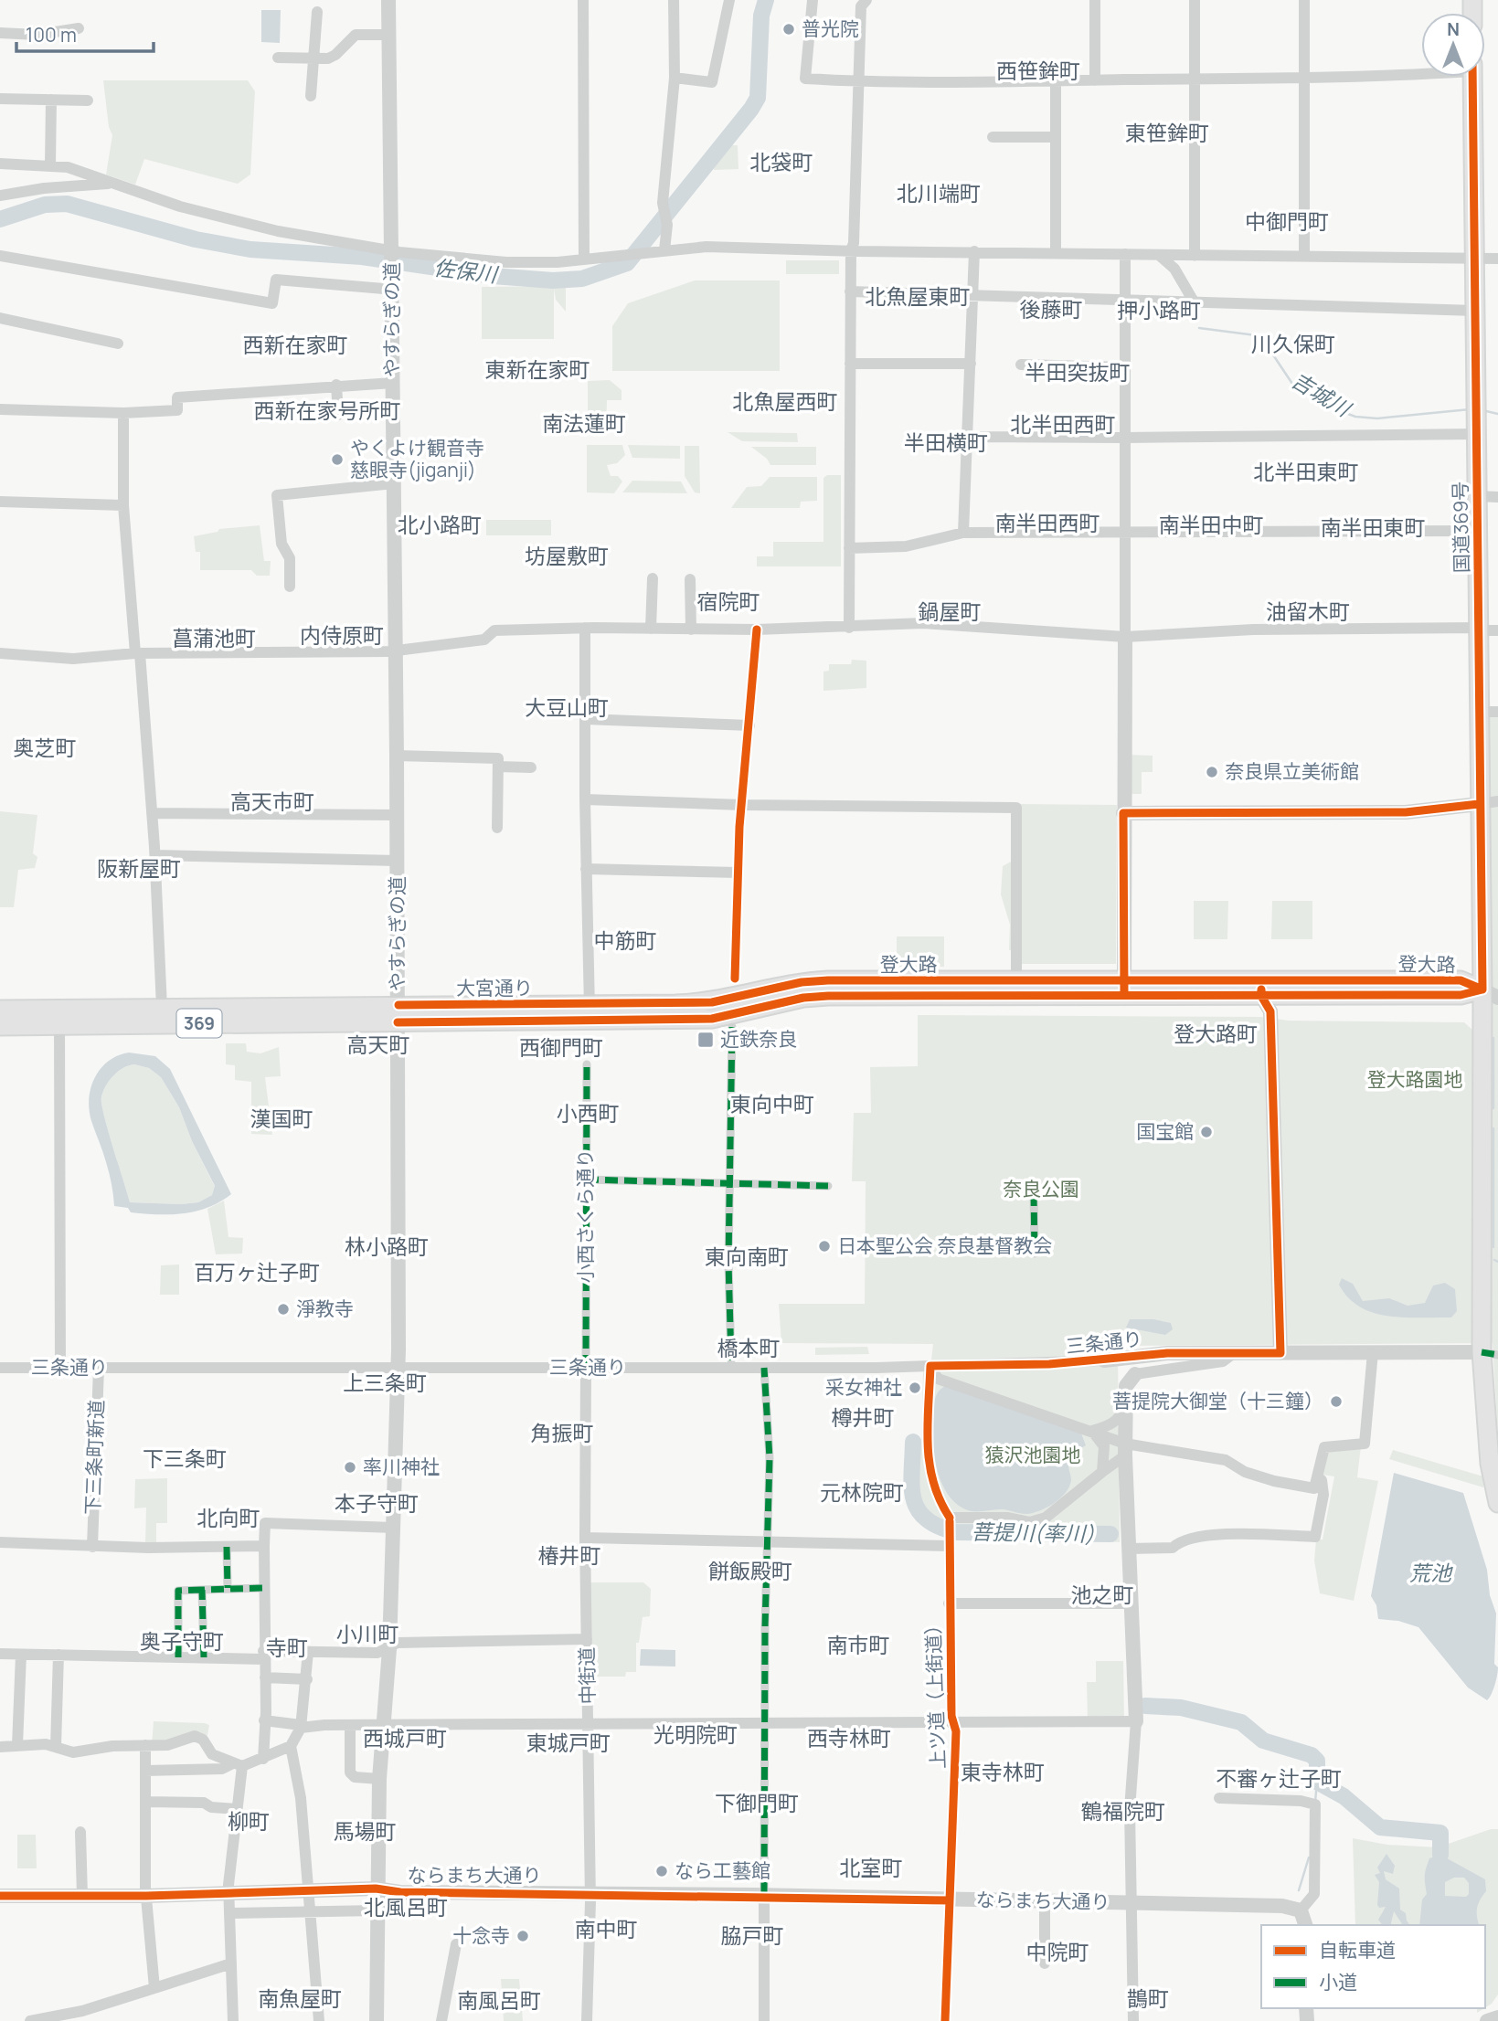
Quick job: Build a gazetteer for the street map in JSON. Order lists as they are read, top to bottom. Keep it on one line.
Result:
{"streets":{"highway":["国道369号","登大路","大宮通り","369"],"street":["やすらぎの道","小西さくら通り","三条通り","下三条町新道","中街道","上ツ道（上街道）","ならまち大通り"]},"crossings":[["やすらぎの道","大宮通り"],["やすらぎの道","三条通り"],["やすらぎの道","ならまち大通り"],["国道369号","登大路"],["国道369号","三条通り"],["登大路","大宮通り"],["小西さくら通り","三条通り"],["小西さくら通り","中街道"],["三条通り","下三条町新道"],["三条通り","中街道"],["中街道","ならまち大通り"],["上ツ道（上街道）","ならまち大通り"]],"districts":["西笹鉾町","東笹鉾町","北袋町","北川端町","中御門町","北魚屋東町","後藤町","押小路町","川久保町","西新在家町","東新在家町","半田突抜町","北魚屋西町","西新在家号所町","南法蓮町","北半田西町","半田横町","北半田東町","南半田西町","北小路町","南半田中町","南半田東町","坊屋敷町","宿院町","鍋屋町","油留木町","内侍原町","菖蒲池町","大豆山町","奥芝町","高天市町","阪新屋町","中筋町","登大路町","高天町","西御門町","東向中町","小西町","漢国町","林小路町","東向南町","百万ヶ辻子町","橋本町","上三条町","樽井町","角振町","下三条町","元林院町","本子守町","北向町","椿井町","餅飯殿町","池之町","小川町","奥子守町","南市町","寺町","光明院町","西城戸町","西寺林町","東城戸町","東寺林町","不審ヶ辻子町","下御門町","鶴福院町","柳町","馬場町","北室町","北風呂町","南中町","脇戸町","中院町","南魚屋町","鵲町","南風呂町"],"water":["佐保川","吉城川","菩提川(率川)","荒池"],"parks":["登大路園地","奈良公園","猿沢池園地"],"places":{"other":["普光院","やくよけ観音寺 慈眼寺(jiganji)","奈良県立美術館","国宝館","日本聖公会 奈良基督教会","淨教寺","采女神社","菩提院大御堂（十三鐘）","率川神社","なら工藝館","十念寺"],"transit":["近鉄奈良"]},"legend":["自転車道","小道"],"scale_bar":"100 m","north":"top"}
